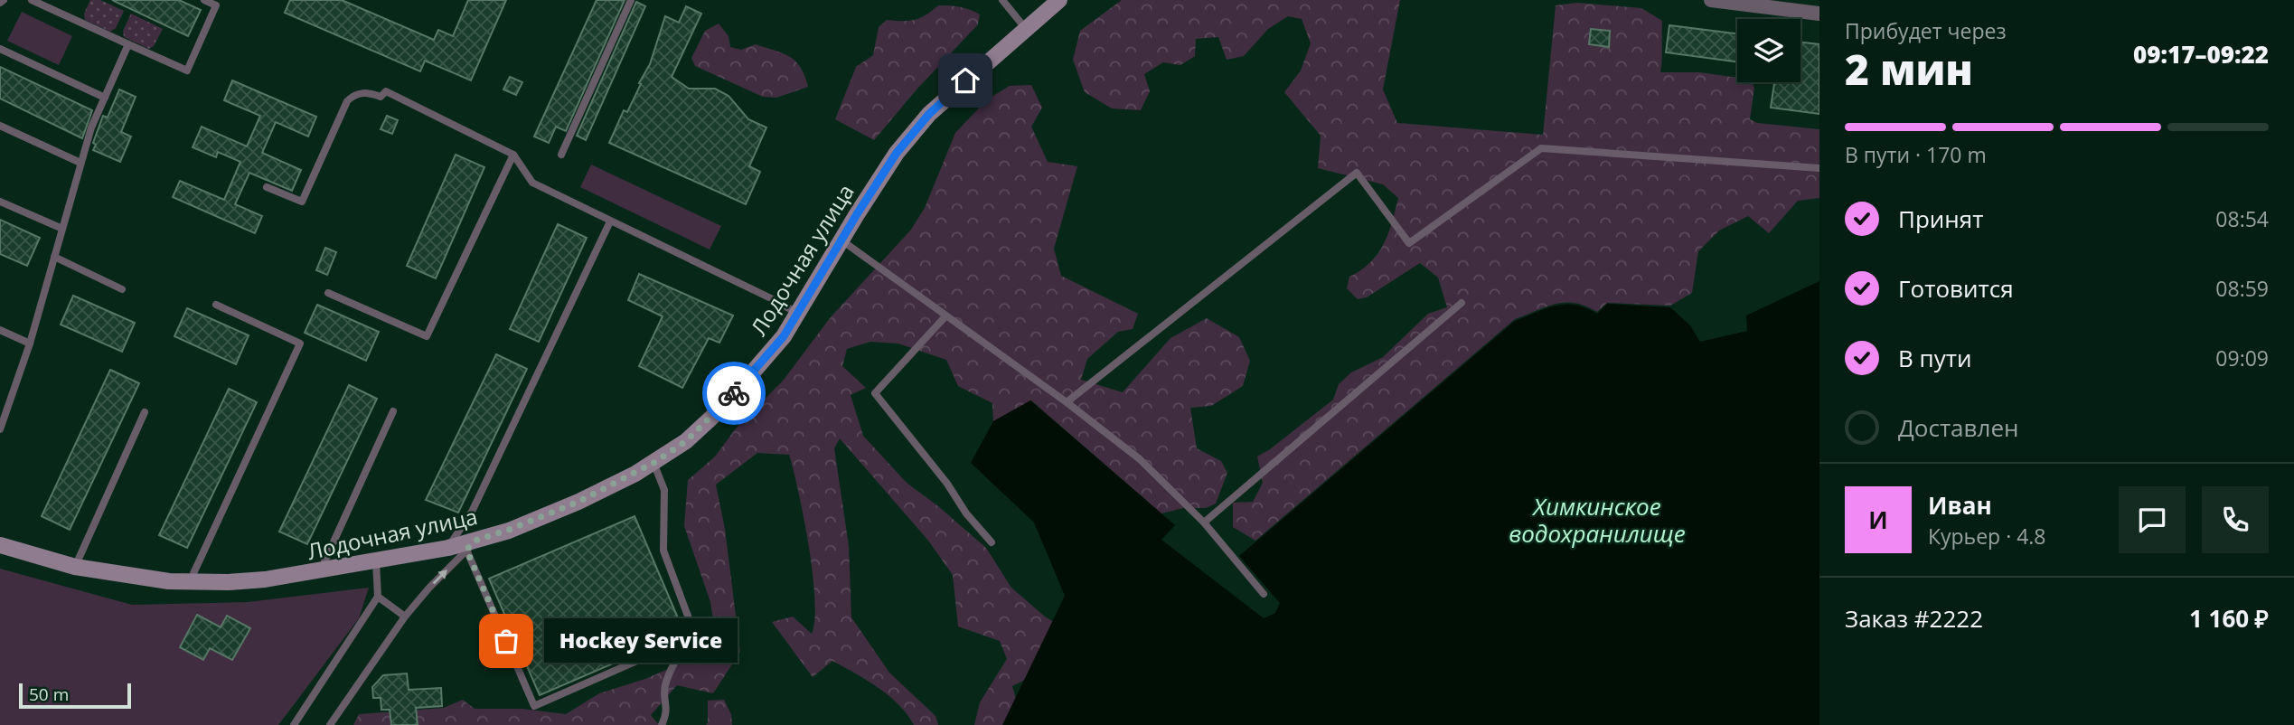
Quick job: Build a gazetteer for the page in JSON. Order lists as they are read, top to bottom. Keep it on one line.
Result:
{"streets":{"street":["Лодочная улица"]},"water":["Химкинское водохранилище"],"places":["Hockey Service"],"scale_bar":"50 m","page":{"heading":["2 мин","Прибудет через","09:17–09:22"],"panel":["Иван","Курьер · 4.8","Заказ #2222","1 160 ₽"],"bar":"В пути · 170 m","list":[["Принят","08:54"],["Готовится","08:59"],["В пути","09:09"],"Доставлен"],"round":"И","bubble":"Hockey Service","scale":"50 m"}}
